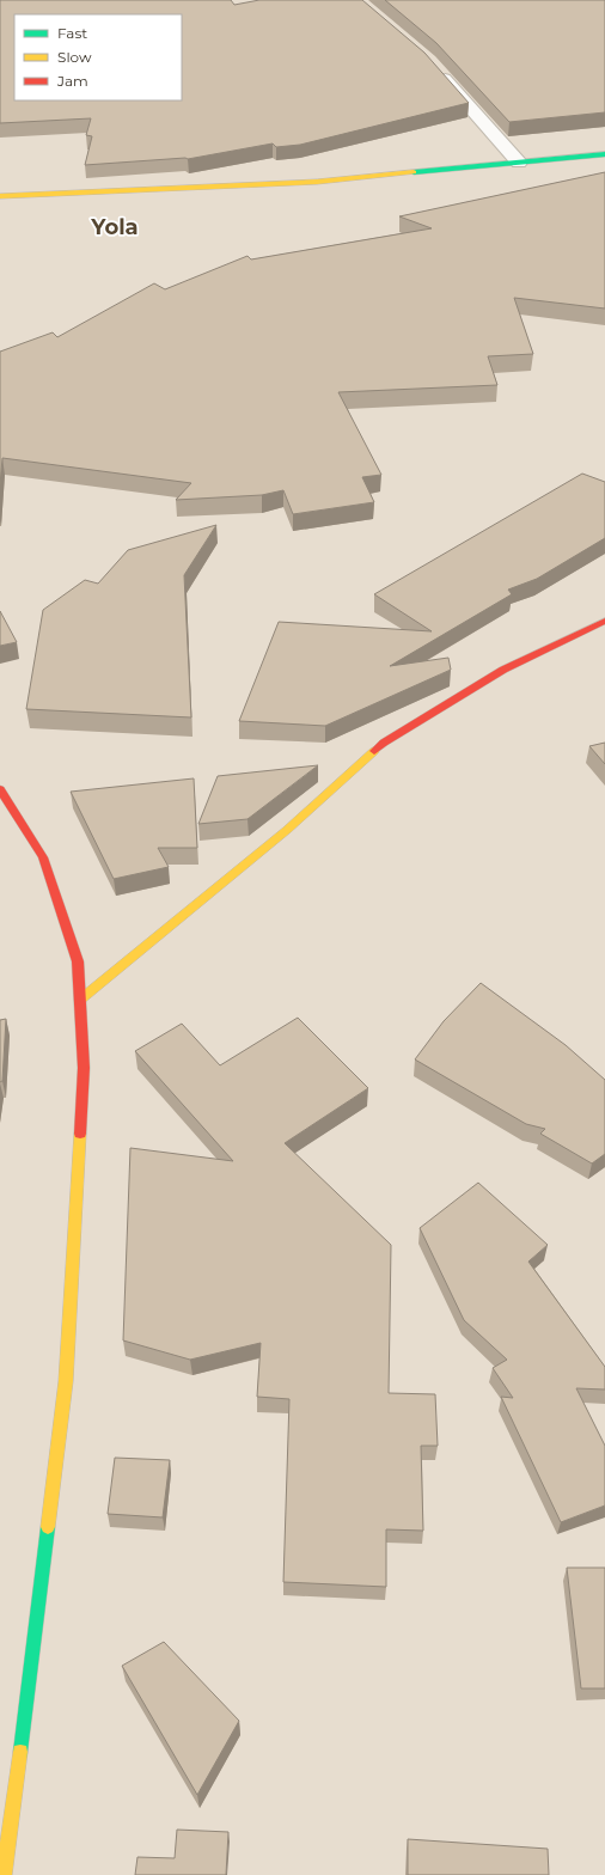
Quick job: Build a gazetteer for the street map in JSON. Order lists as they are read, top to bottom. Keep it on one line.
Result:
{"districts":["Yola"],"legend":["Fast","Slow","Jam"]}
